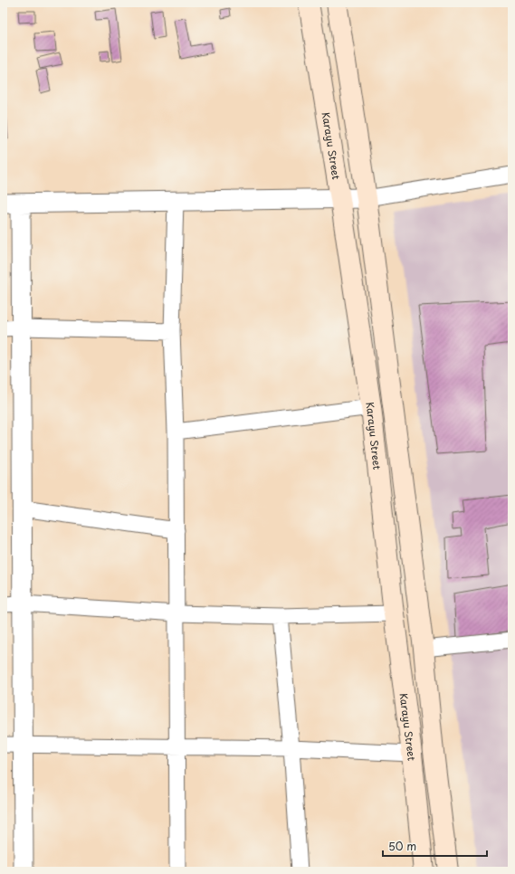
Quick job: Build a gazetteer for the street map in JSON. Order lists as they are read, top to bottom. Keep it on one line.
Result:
{"streets":{"main road":["Karayu Street"]},"scale_bar":"50 m"}
